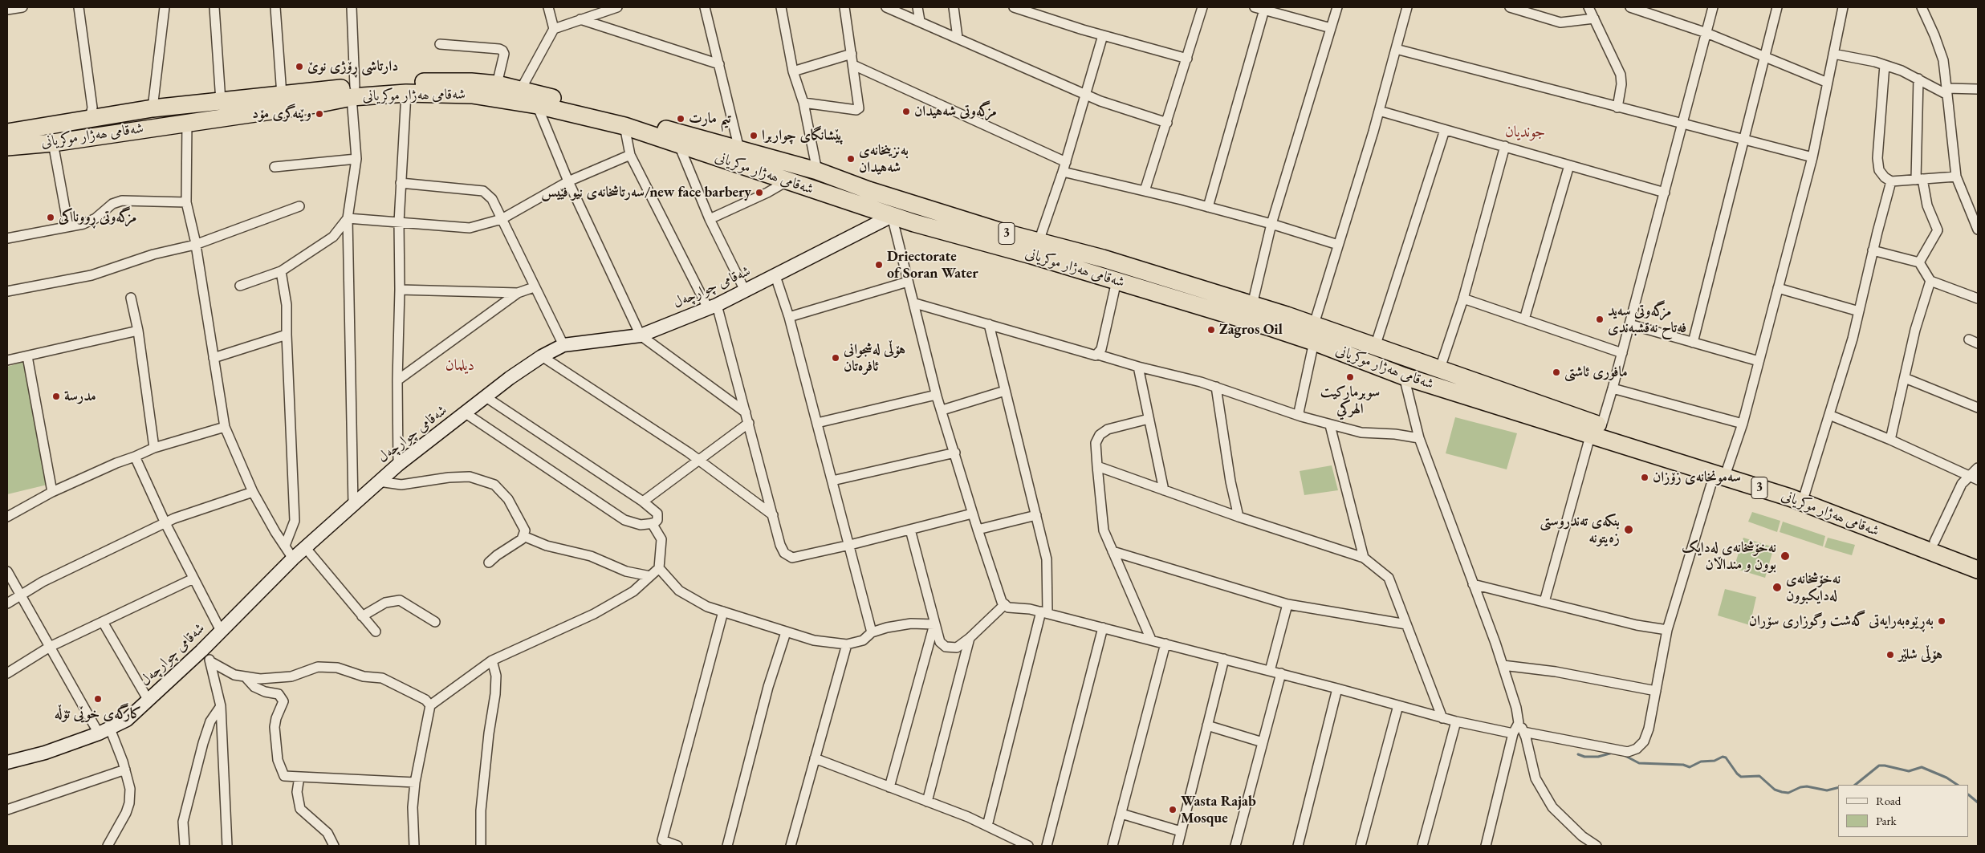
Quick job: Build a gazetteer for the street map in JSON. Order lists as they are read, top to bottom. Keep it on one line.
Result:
{"streets":{"highway":["شەقامی ھەژار موکریانی","3"],"main road":["شەقامی چوارچەل"]},"crossings":[["شەقامی ھەژار موکریانی","شەقامی چوارچەل"]],"districts":["جوندیان","دیلمان"],"places":["دارتاشی ڕۆژی نوێ","مزگەوتی شەهیدان","وێنەگری مۆد","تيم مارت","پێشانگای چواربرا","بەنزینخانەی شەهیدان","سەرتاشخانەی نیو فێیس/new face barbery","مزگەوتی ڕووناکی","Driectorate of Soran Water","مزگەوتی سەید فەتاح نەقشبەندی","Zagros Oil","هۆڵی لەشجوانی ئافرەتان","مافوری ئاشتی","سوبرماركيت الهركي","مدرسة","سەمونخانەی زۆزان","بنکەی تەندروستی زەیتونە","نەخۆشخانەی لەدایک بوون و منداڵان","نەخۆشخانەی لەدایکبوون","بەڕێوەبەرایەتی گەشت وگوزاری سۆران","هۆڵی شلێر","کارگەی خوێی تۆڵە","Wasta Rajab Mosque"],"legend":["Road","Park"]}
